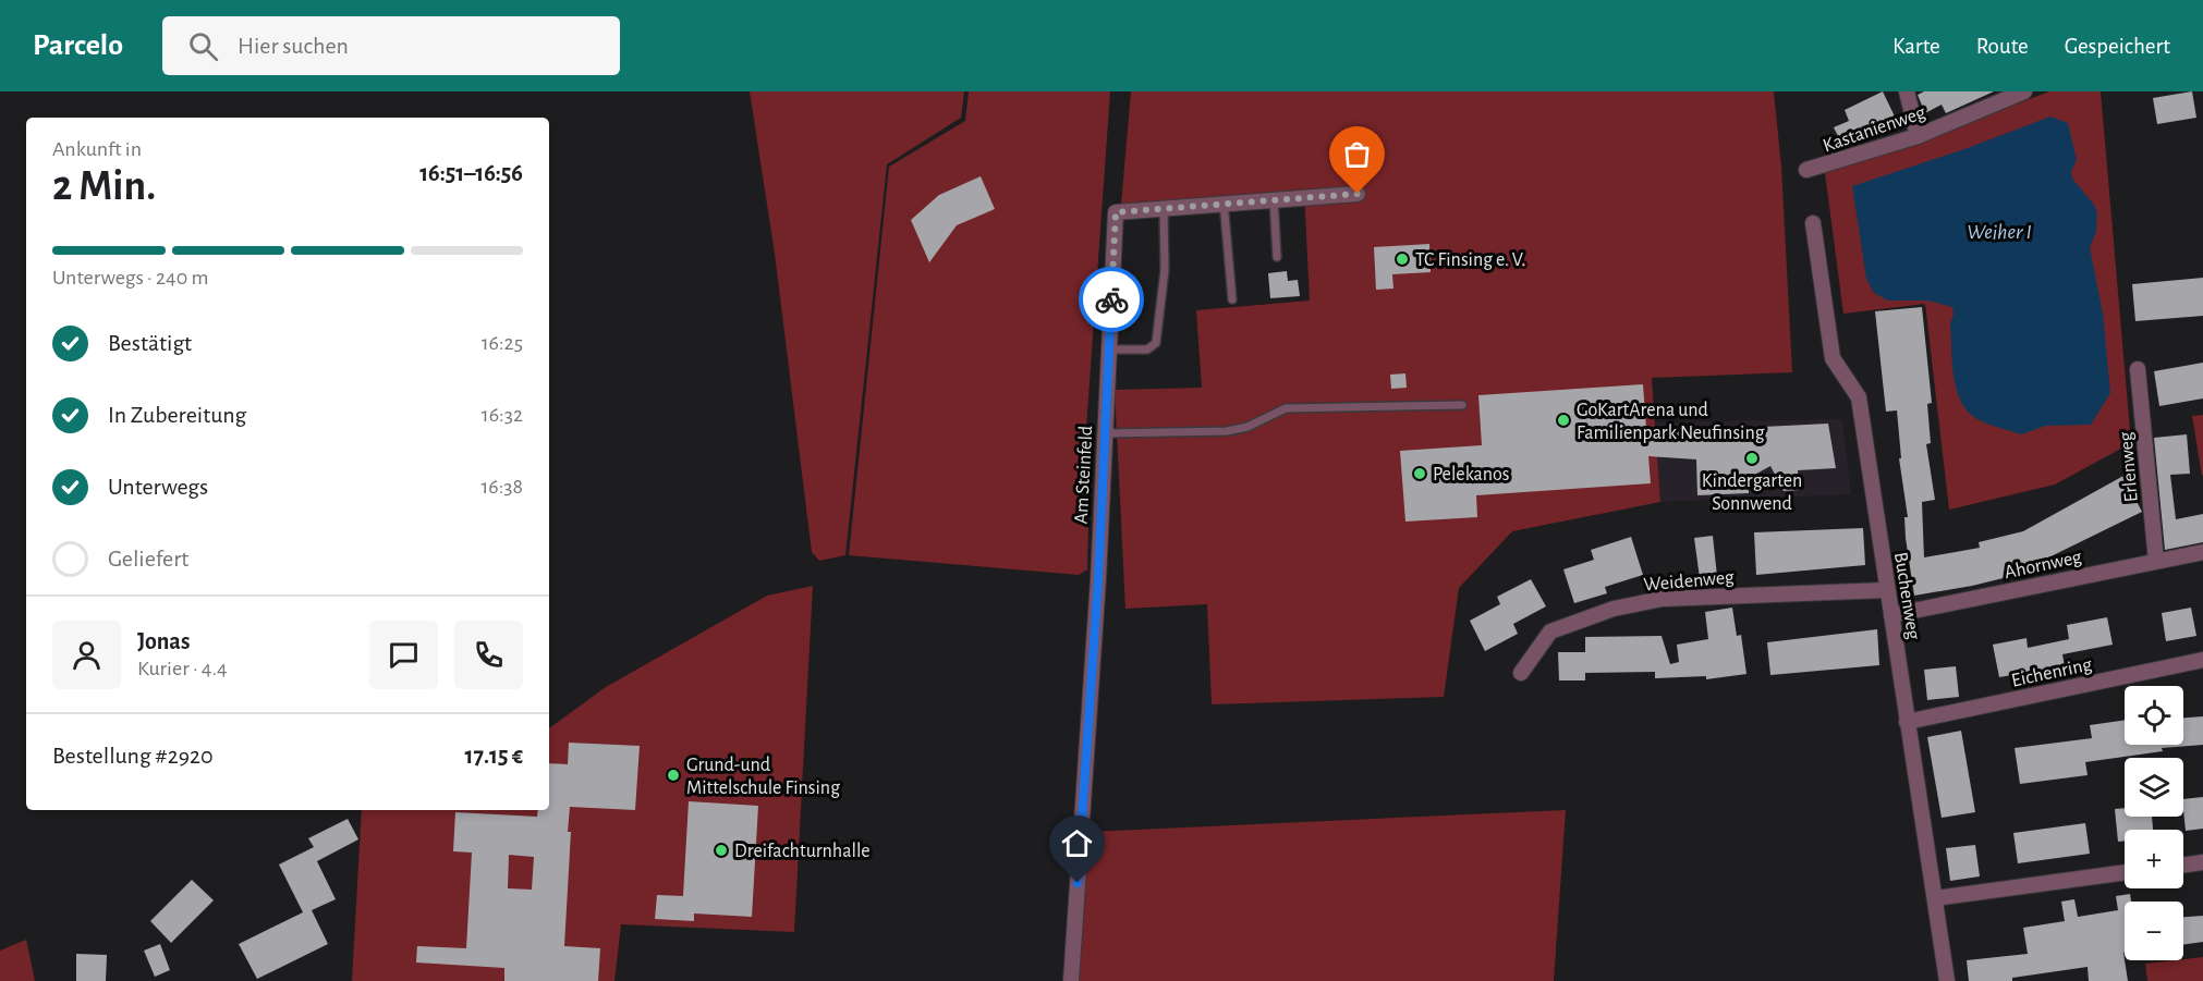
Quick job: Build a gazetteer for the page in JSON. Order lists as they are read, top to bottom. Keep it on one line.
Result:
{"streets":{"street":["Kastanienweg","Erlenweg","Am Steinfeld","Ahornweg","Weidenweg","Buchenweg","Eichenring"]},"crossings":[["Erlenweg","Ahornweg"],["Ahornweg","Buchenweg"],["Weidenweg","Buchenweg"],["Buchenweg","Eichenring"]],"water":["Weiher I"],"places":["TC Finsing e. V.","GoKartArena und Familienpark Neufinsing","Kindergarten Sonnwend","Pelekanos","Grund-und Mittelschule Finsing","Dreifachturnhalle"],"page":{"header":"Parcelo","search":"Hier suchen","nav":["Karte","Route","Gespeichert"],"heading":["2 Min.","Ankunft in","16:51–16:56"],"panel":["Jonas","Kurier · 4.4","Bestellung #2920","17.15 €"],"bar":"Unterwegs · 240 m","list":[["Bestätigt","16:25"],["In Zubereitung","16:32"],["Unterwegs","16:38"],"Geliefert"],"map_buttons":["+","−"]}}
